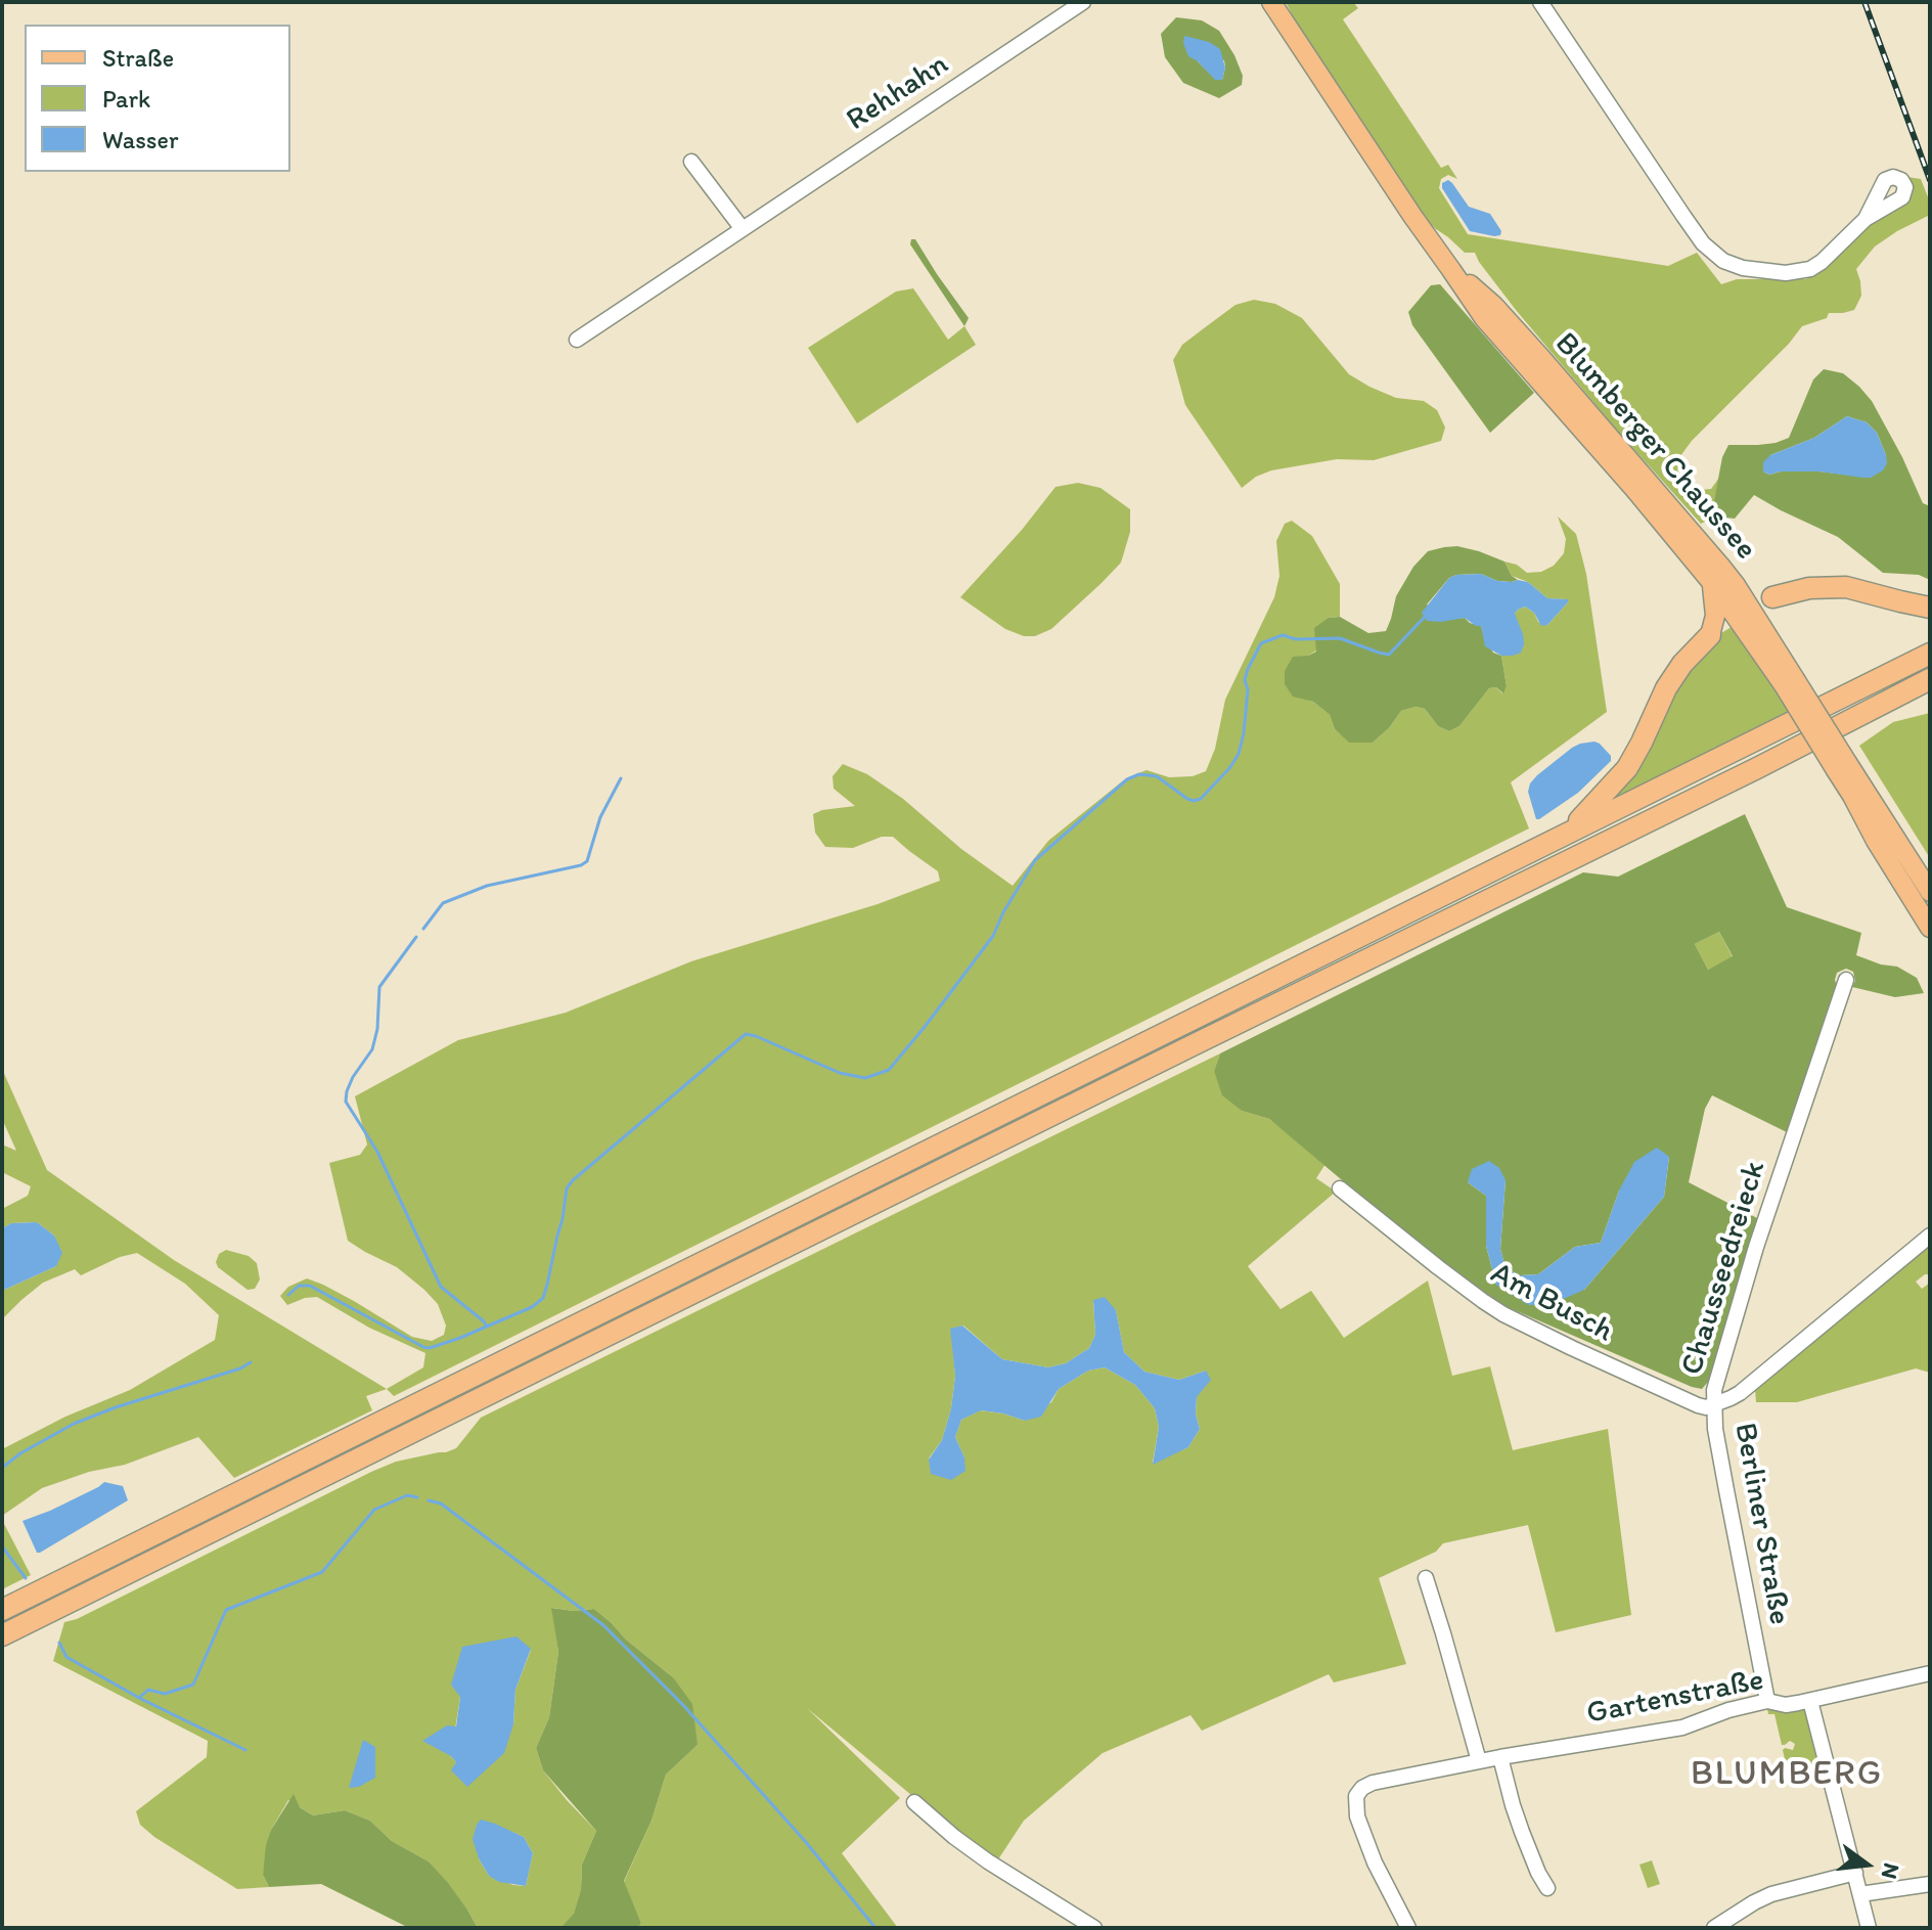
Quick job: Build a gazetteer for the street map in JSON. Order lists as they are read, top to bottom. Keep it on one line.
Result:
{"streets":{"main road":["Blumberger Chaussee"],"street":["Rehhahn","Chausseedreieck","Am Busch","Berliner Straße","Gartenstraße"]},"crossings":[["Chausseedreieck","Am Busch"],["Chausseedreieck","Berliner Straße"],["Am Busch","Berliner Straße"],["Berliner Straße","Gartenstraße"]],"districts":["BLUMBERG"],"legend":["Straße","Park","Wasser"],"north":"right"}
